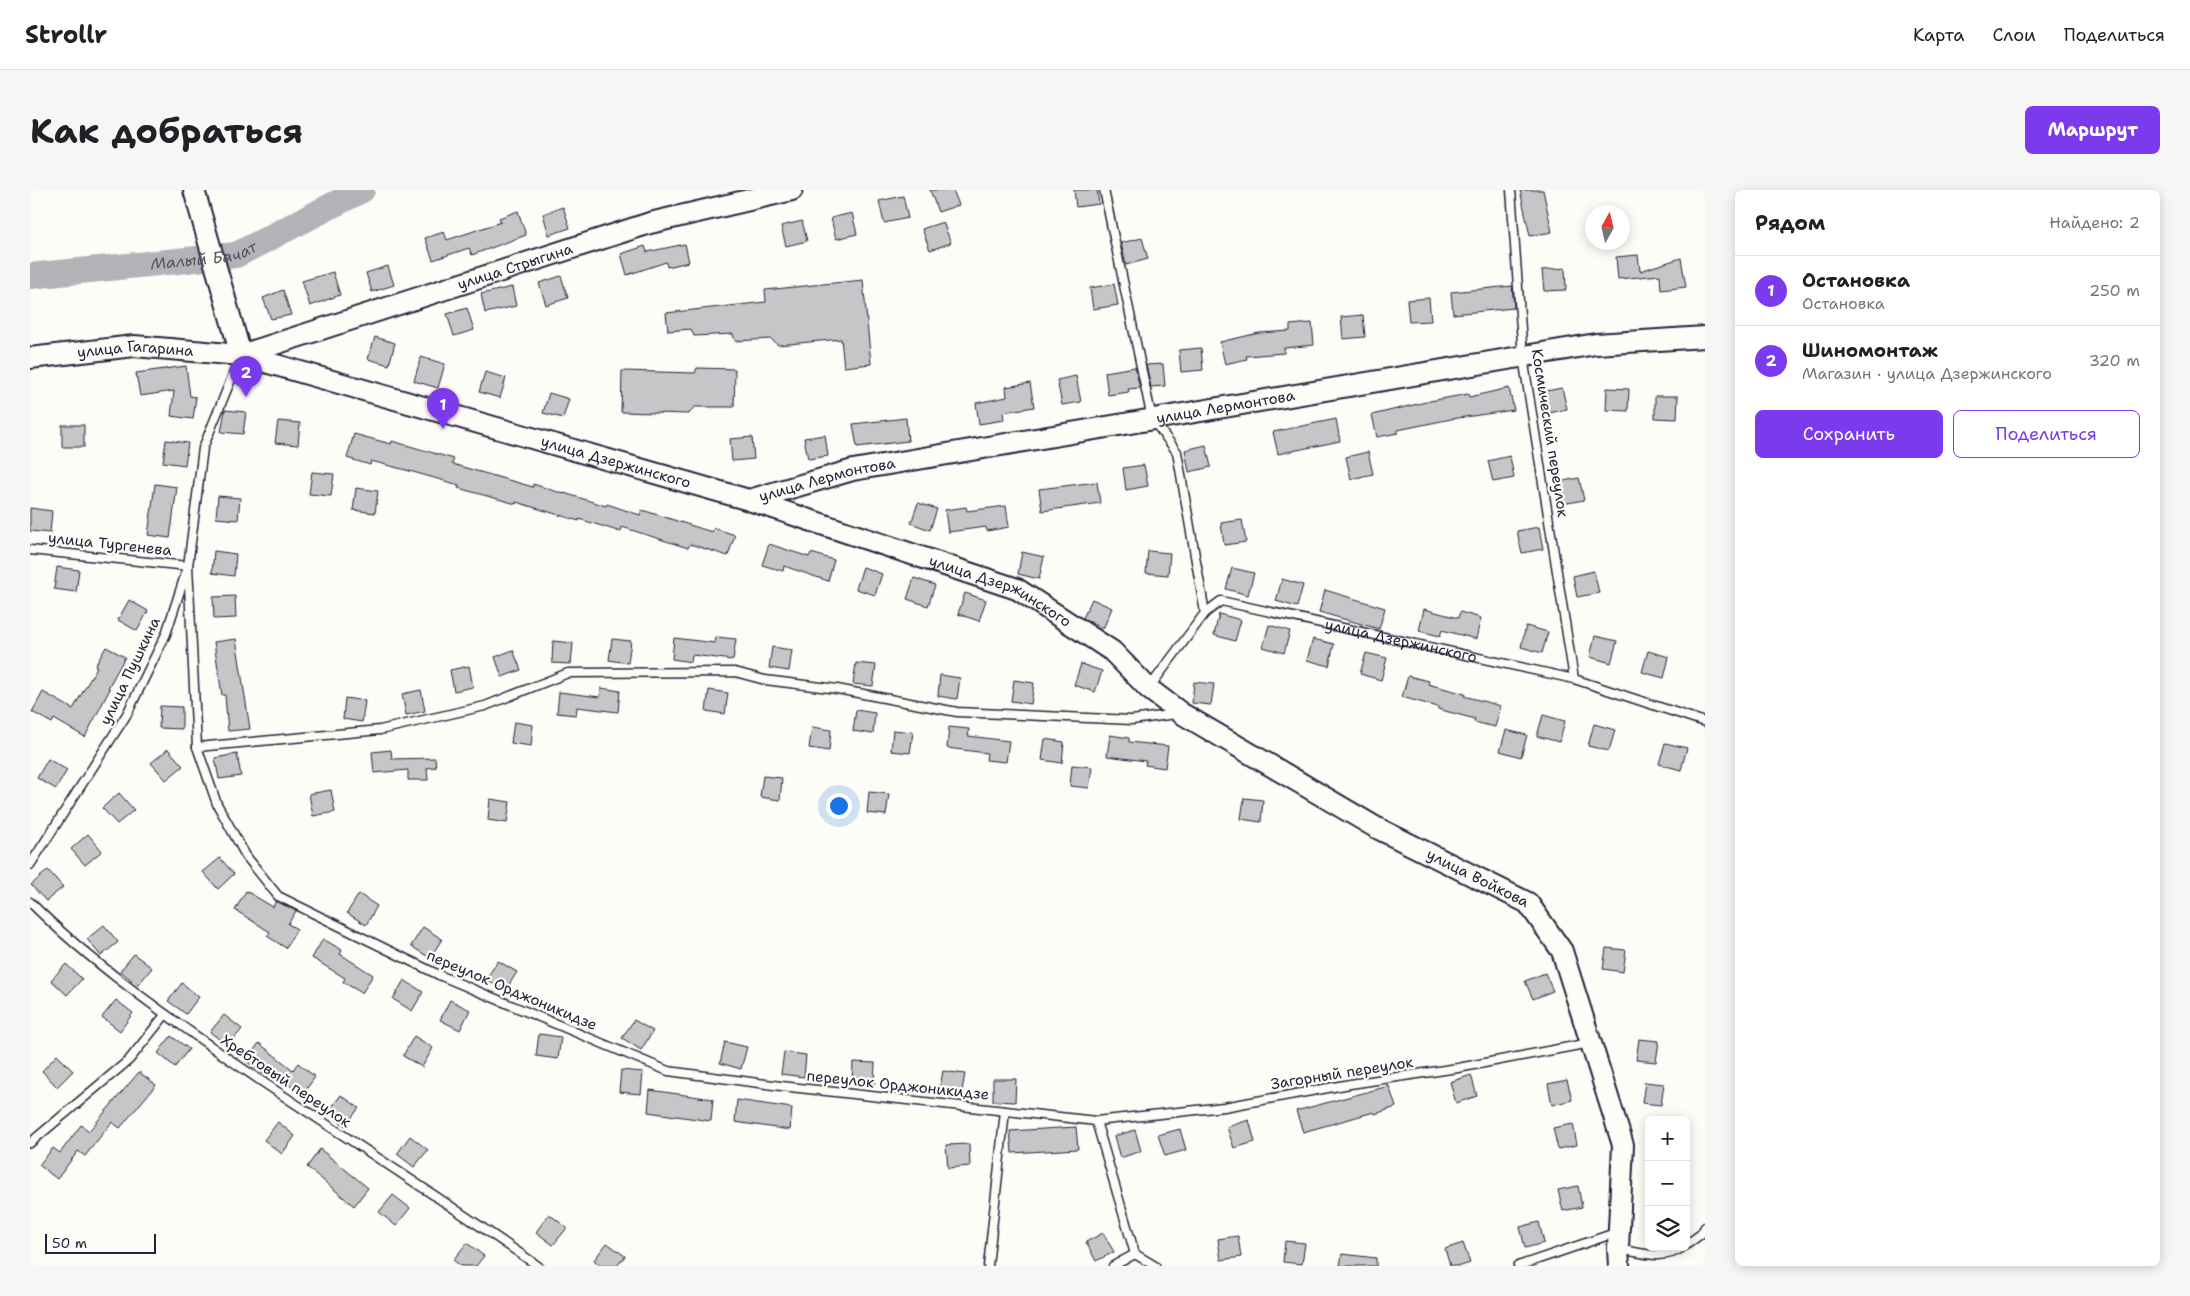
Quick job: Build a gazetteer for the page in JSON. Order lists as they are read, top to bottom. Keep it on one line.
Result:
{"streets":{"street":["улица Стрыгина","улица Гагарина","улица Лермонтова","улица Дзержинского","улица Войкова"],"lane":["Космический переулок","улица Тургенева","улица Пушкина","переулок Орджоникидзе","Загорный переулок","Хребтовый переулок"]},"crossings":[["улица Стрыгина","улица Гагарина"],["улица Стрыгина","улица Дзержинского"],["улица Стрыгина","улица Пушкина"],["улица Гагарина","улица Дзержинского"],["улица Гагарина","улица Пушкина"],["улица Лермонтова","Космический переулок"],["улица Лермонтова","улица Дзержинского"],["Космический переулок","улица Дзержинского"],["улица Дзержинского","улица Пушкина"],["улица Дзержинского","улица Войкова"],["улица Тургенева","улица Пушкина"],["улица Тургенева","переулок Орджоникидзе"],["улица Пушкина","переулок Орджоникидзе"],["улица Войкова","Загорный переулок"],["переулок Орджоникидзе","Загорный переулок"]],"water":["Малый Бачат"],"scale_bar":"50 m","north":"top","page":{"header":"Strollr","nav":["Карта","Слои","Поделиться"],"buttons":["Маршрут",["Сохранить","Поделиться"]],"title":"Как добраться","heading":["Рядом","Найдено: 2"],"list":[{"mark":"1","name":"Остановка","note":"Остановка","value":"250 m"},{"mark":"2","name":"Шиномонтаж","note":"Магазин · улица Дзержинского","value":"320 m"}],"pins":["2","1"],"map_buttons":["+","−"],"scale":"50 m"}}
